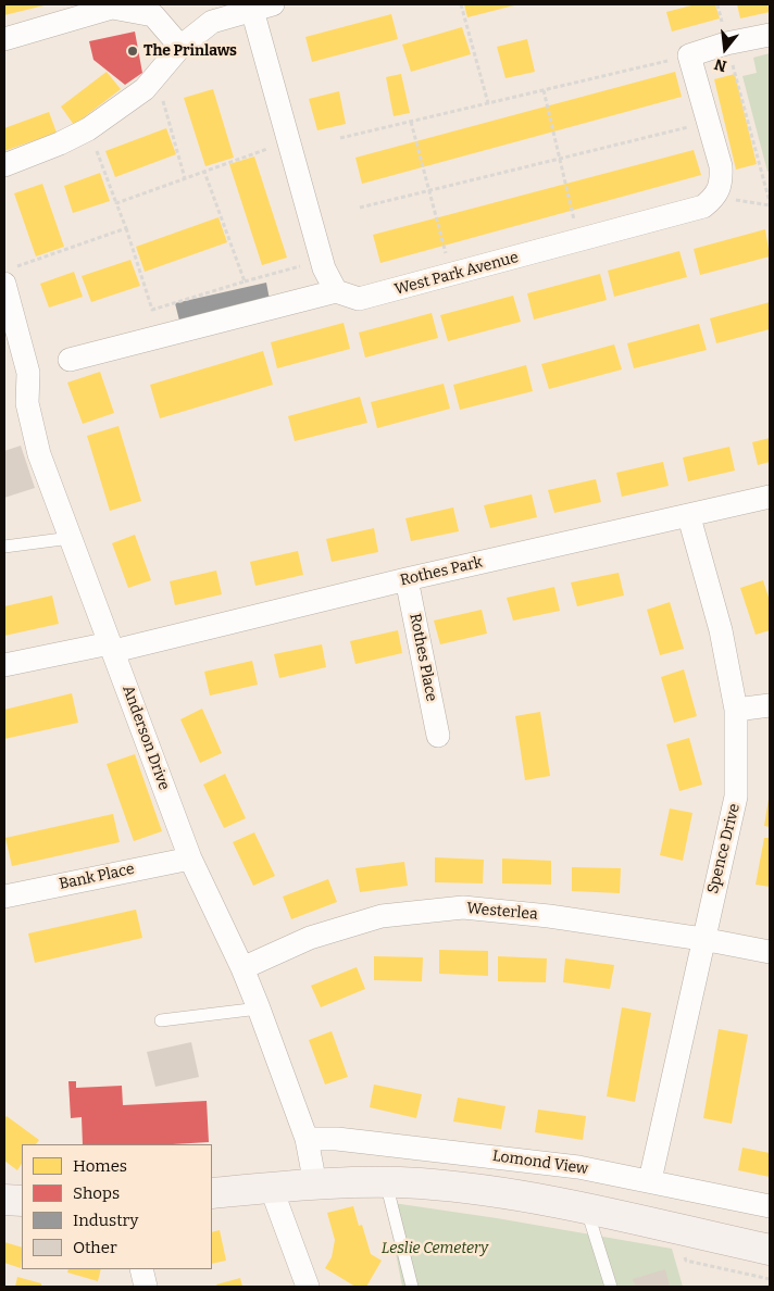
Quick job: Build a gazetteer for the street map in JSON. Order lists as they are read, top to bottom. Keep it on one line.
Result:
{"streets":{"street":["West Park Avenue","Rothes Park","Rothes Place","Anderson Drive","Spence Drive","Bank Place","Westerlea","Lomond View"]},"crossings":[["Rothes Park","Rothes Place"],["Rothes Park","Anderson Drive"],["Rothes Park","Spence Drive"],["Anderson Drive","Bank Place"],["Anderson Drive","Westerlea"],["Anderson Drive","Lomond View"],["Spence Drive","Westerlea"],["Spence Drive","Lomond View"]],"parks":["Leslie Cemetery"],"places":["The Prinlaws"],"legend":["Homes","Shops","Industry","Other"],"north":"bottom"}
